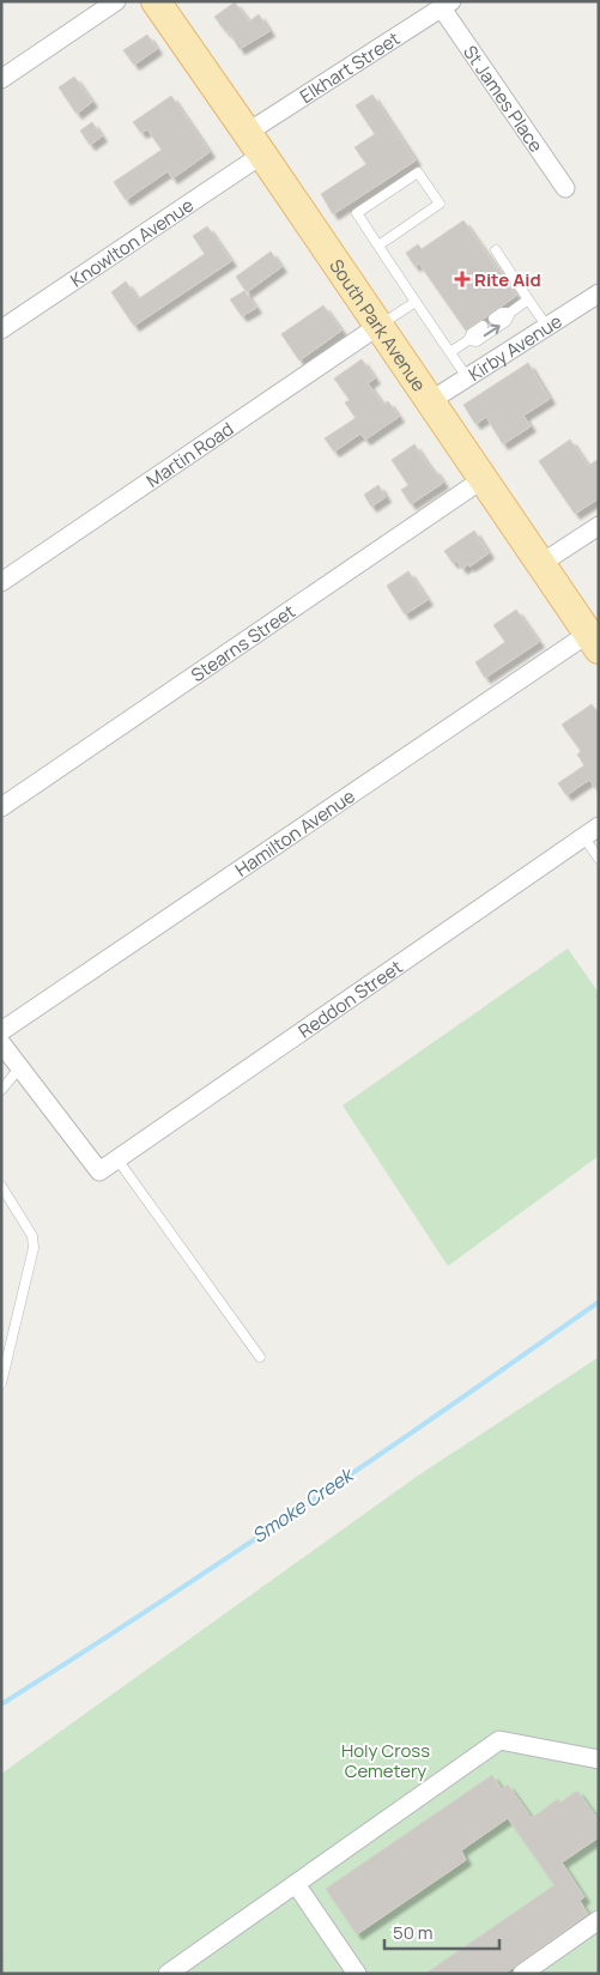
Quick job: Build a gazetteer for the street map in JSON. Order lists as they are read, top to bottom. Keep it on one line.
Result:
{"streets":{"main road":["South Park Avenue"],"street":["Elkhart Street","St James Place","Knowlton Avenue","Kirby Avenue","Martin Road","Stearns Street","Hamilton Avenue","Reddon Street"]},"crossings":[["Elkhart Street","St James Place"],["Elkhart Street","Knowlton Avenue"],["Elkhart Street","South Park Avenue"],["Knowlton Avenue","South Park Avenue"],["South Park Avenue","Kirby Avenue"],["South Park Avenue","Martin Road"],["South Park Avenue","Stearns Street"],["South Park Avenue","Hamilton Avenue"]],"water":["Smoke Creek"],"parks":["Holy Cross Cemetery"],"places":{"health":["Rite Aid"]},"scale_bar":"50 m"}
